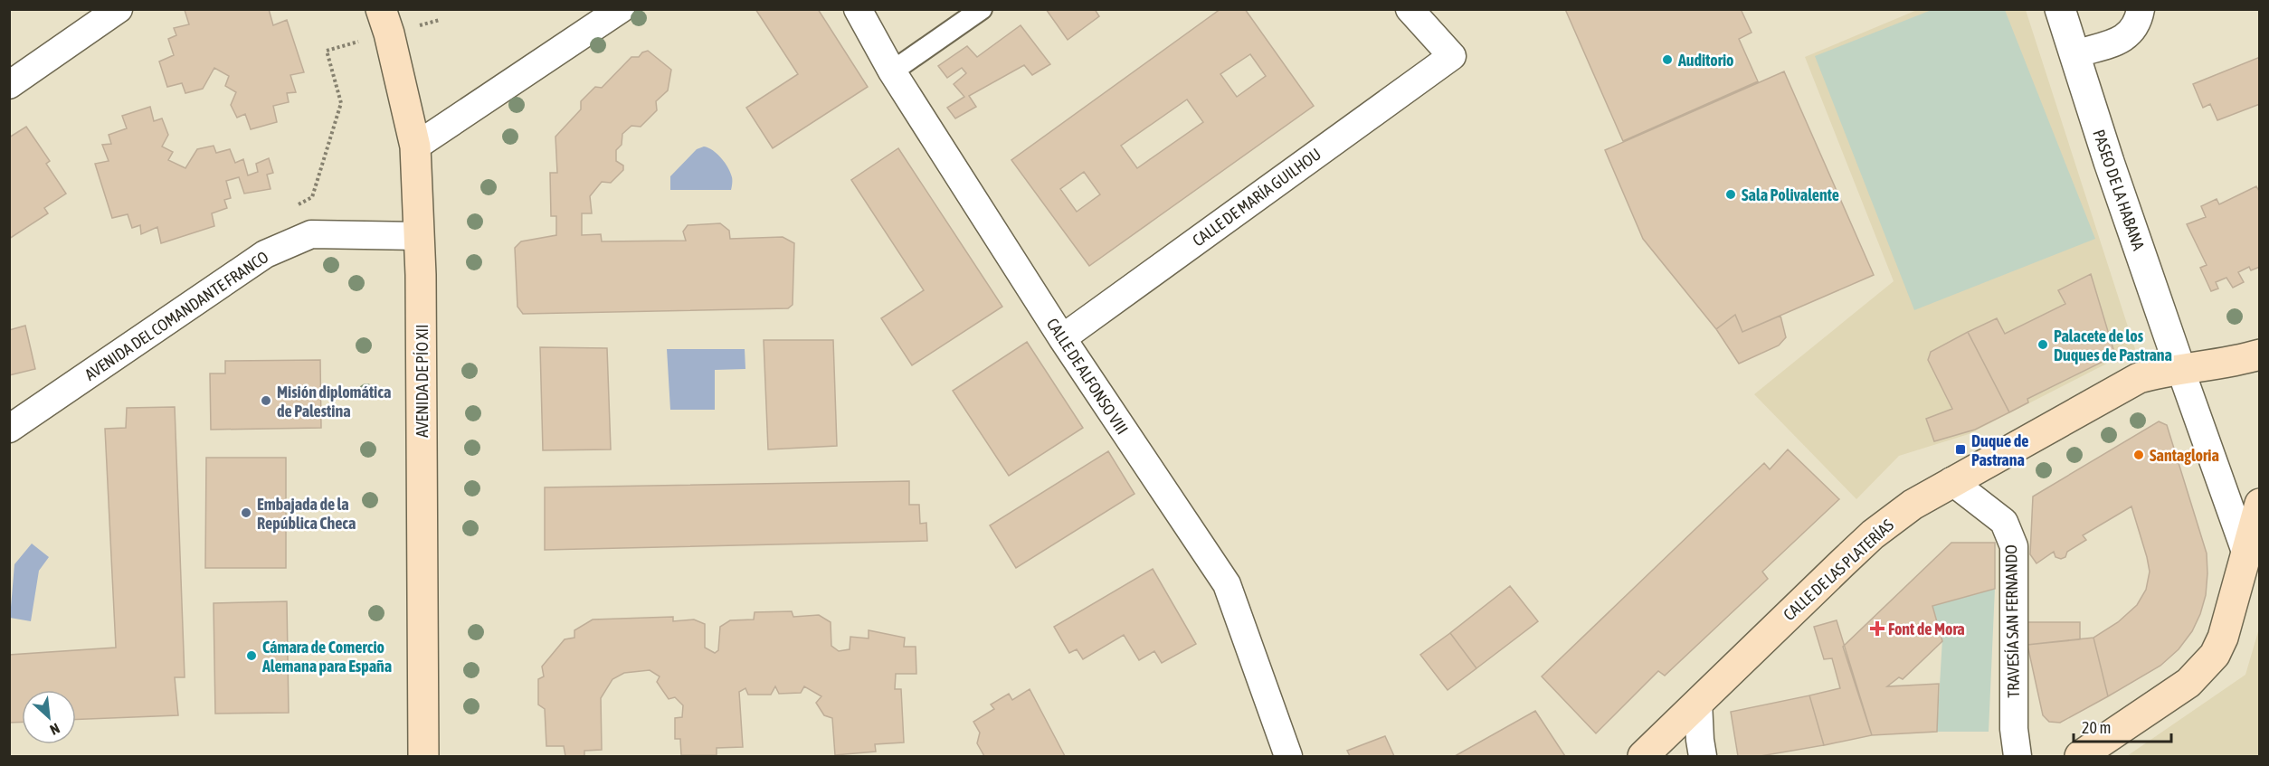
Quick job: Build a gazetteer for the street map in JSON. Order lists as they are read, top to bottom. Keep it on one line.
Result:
{"streets":{"main road":["AVENIDA DE PÍO XII","CALLE DE LAS PLATERÍAS"],"street":["PASEO DE LA HABANA","CALLE DE MARÍA GUILHOU","AVENIDA DEL COMANDANTE FRANCO","CALLE DE ALFONSO VIII","TRAVESÍA SAN FERNANDO"]},"crossings":[["PASEO DE LA HABANA","CALLE DE LAS PLATERÍAS"],["CALLE DE MARÍA GUILHOU","CALLE DE ALFONSO VIII"],["AVENIDA DEL COMANDANTE FRANCO","AVENIDA DE PÍO XII"],["CALLE DE LAS PLATERÍAS","TRAVESÍA SAN FERNANDO"]],"places":{"other":["Auditorio","Sala Polivalente","Palacete de los Duques de Pastrana","Misión diplomática de Palestina","Santagloria","Embajada de la República Checa","Cámara de Comercio Alemana para España"],"transit":["Duque de Pastrana"],"health":["Font de Mora"]},"scale_bar":"20 m","north":"bottom right"}
